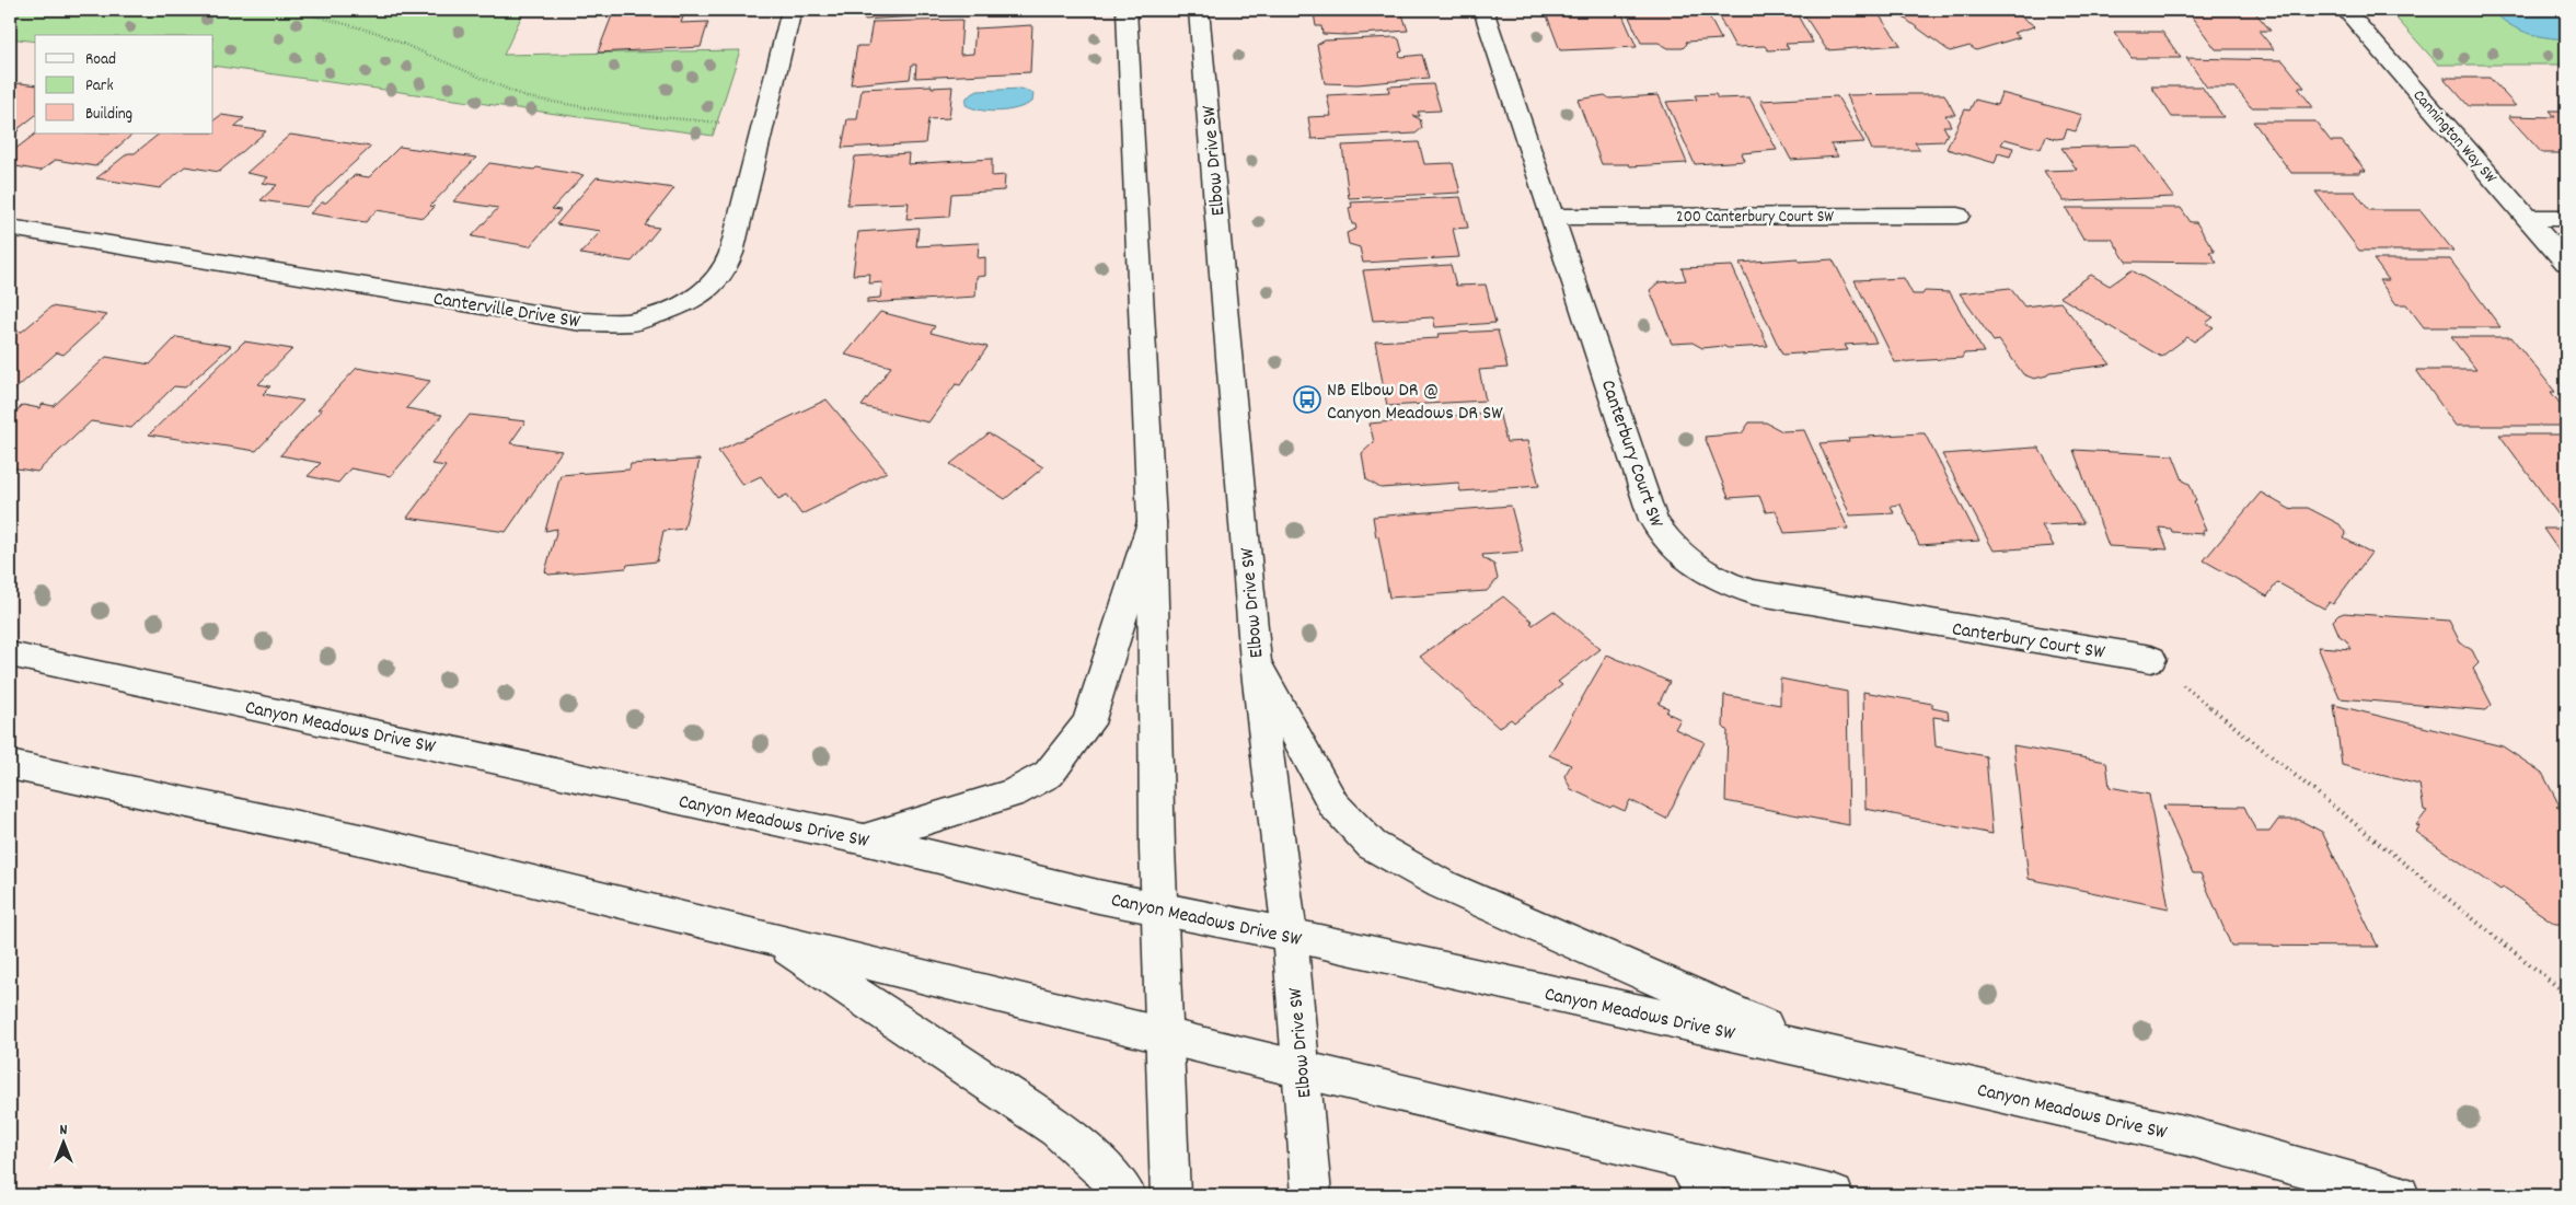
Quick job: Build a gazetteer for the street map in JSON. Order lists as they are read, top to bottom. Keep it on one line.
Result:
{"streets":{"street":["Cannington Way SW","Elbow Drive SW","200 Canterbury Court SW","Canterville Drive SW","Canterbury Court SW","Canyon Meadows Drive SW"]},"crossings":[["Elbow Drive SW","Canyon Meadows Drive SW"],["200 Canterbury Court SW","Canterbury Court SW"]],"places":{"bus stop":["NB Elbow DR @ Canyon Meadows DR SW"]},"legend":["Road","Park","Building"],"north":"top"}
